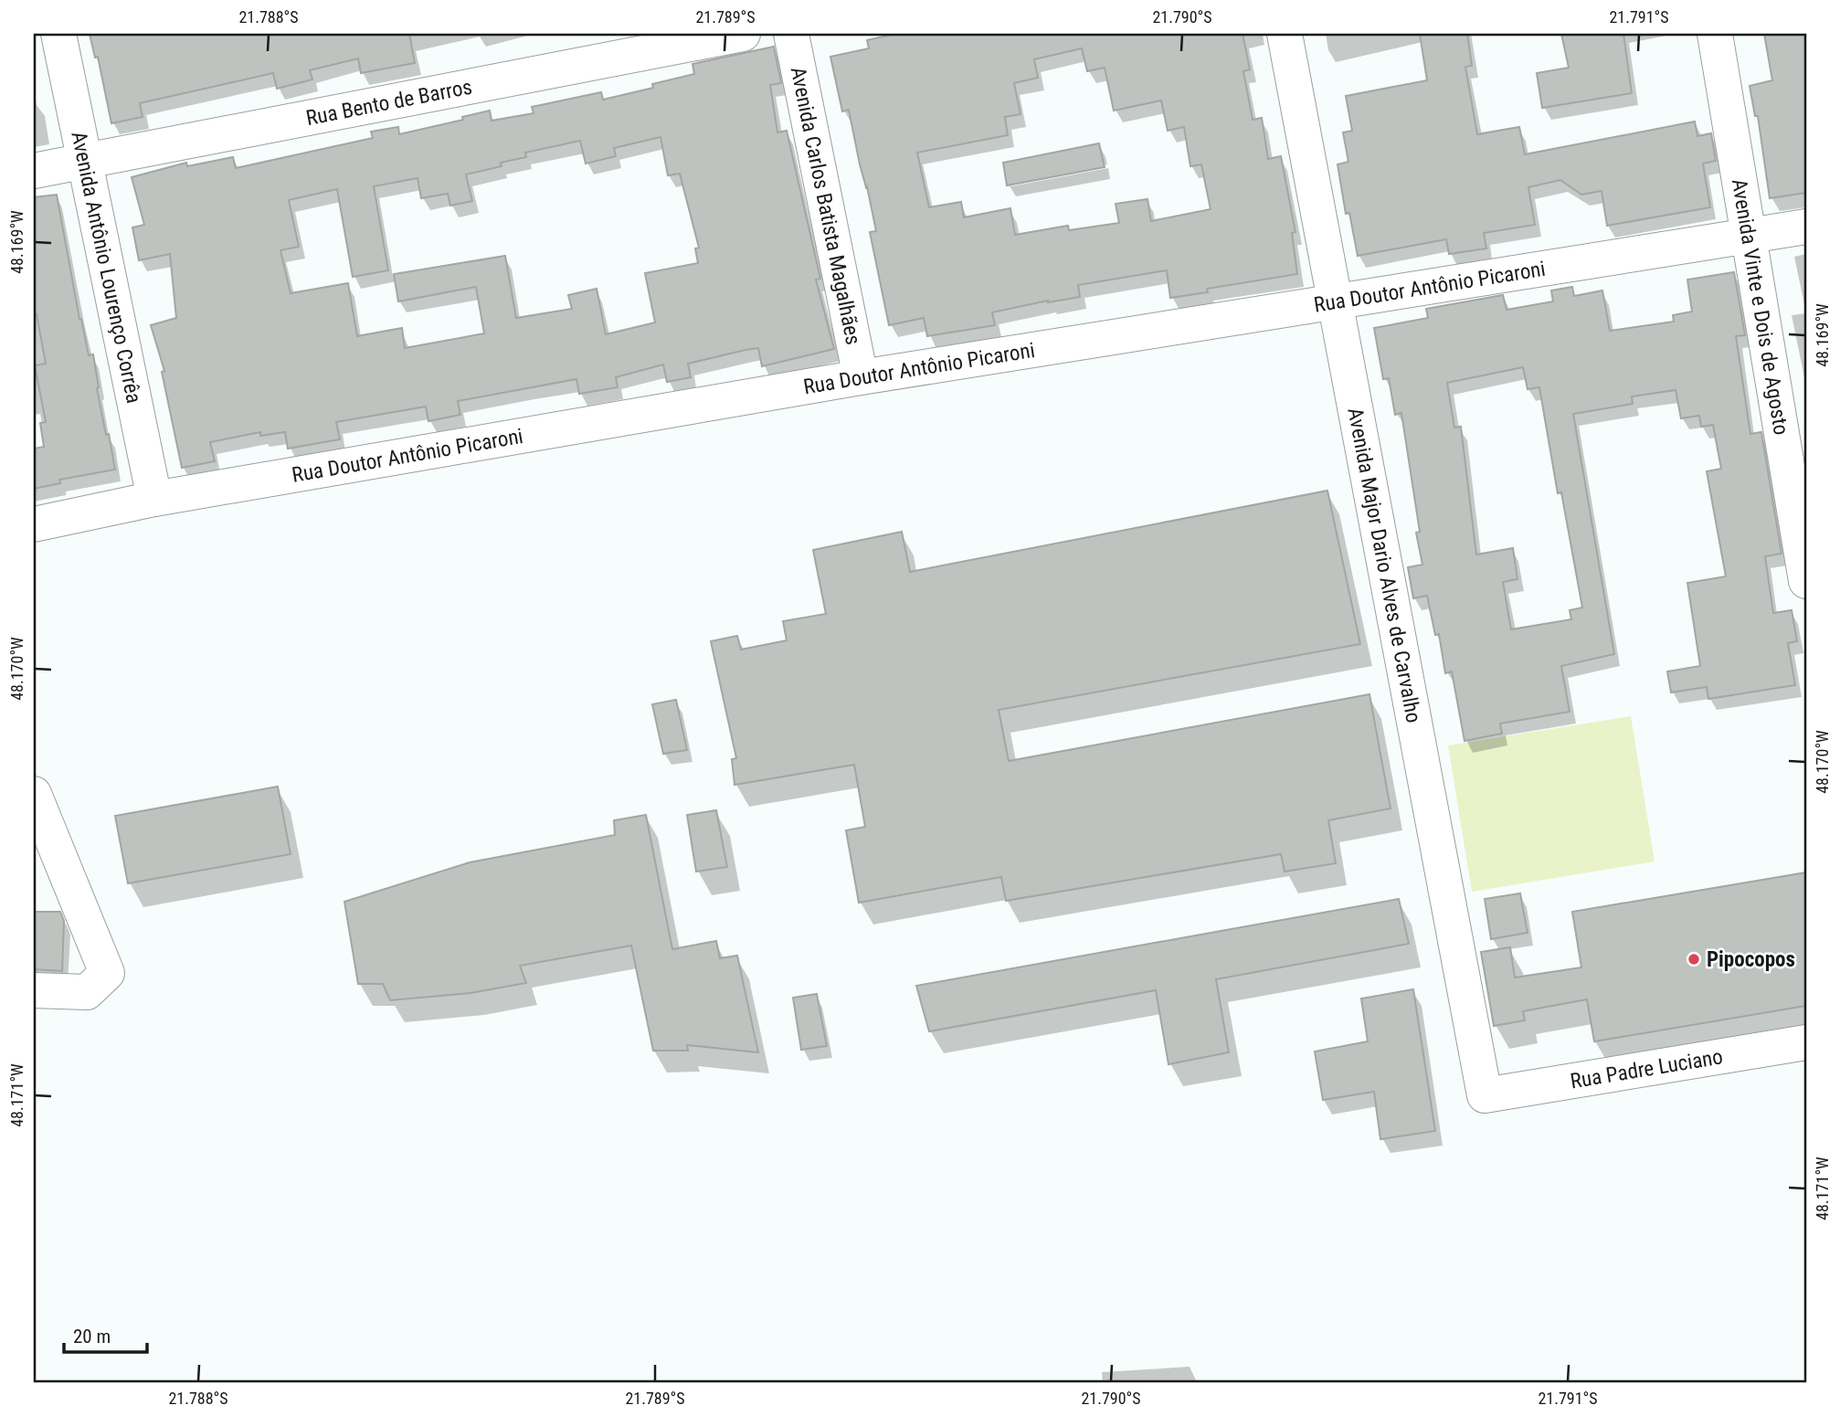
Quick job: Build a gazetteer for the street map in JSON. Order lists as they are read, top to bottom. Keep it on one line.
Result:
{"streets":{"street":["Rua Bento de Barros","Avenida Carlos Batista Magalhães","Avenida Antônio Lourenço Corrêa","Rua Doutor Antônio Picaroni","Avenida Vinte e Dois de Agosto","Avenida Major Dario Alves de Carvalho","Rua Padre Luciano"]},"crossings":[["Rua Bento de Barros","Avenida Antônio Lourenço Corrêa"],["Avenida Carlos Batista Magalhães","Rua Doutor Antônio Picaroni"],["Avenida Antônio Lourenço Corrêa","Rua Doutor Antônio Picaroni"],["Rua Doutor Antônio Picaroni","Avenida Vinte e Dois de Agosto"],["Rua Doutor Antônio Picaroni","Avenida Major Dario Alves de Carvalho"],["Avenida Major Dario Alves de Carvalho","Rua Padre Luciano"]],"places":["Pipocopos"],"scale_bar":"20 m","coordinates":["21.788°S","21.789°S","21.790°S","21.791°S","48.169°W","48.170°W","48.171°W"]}
